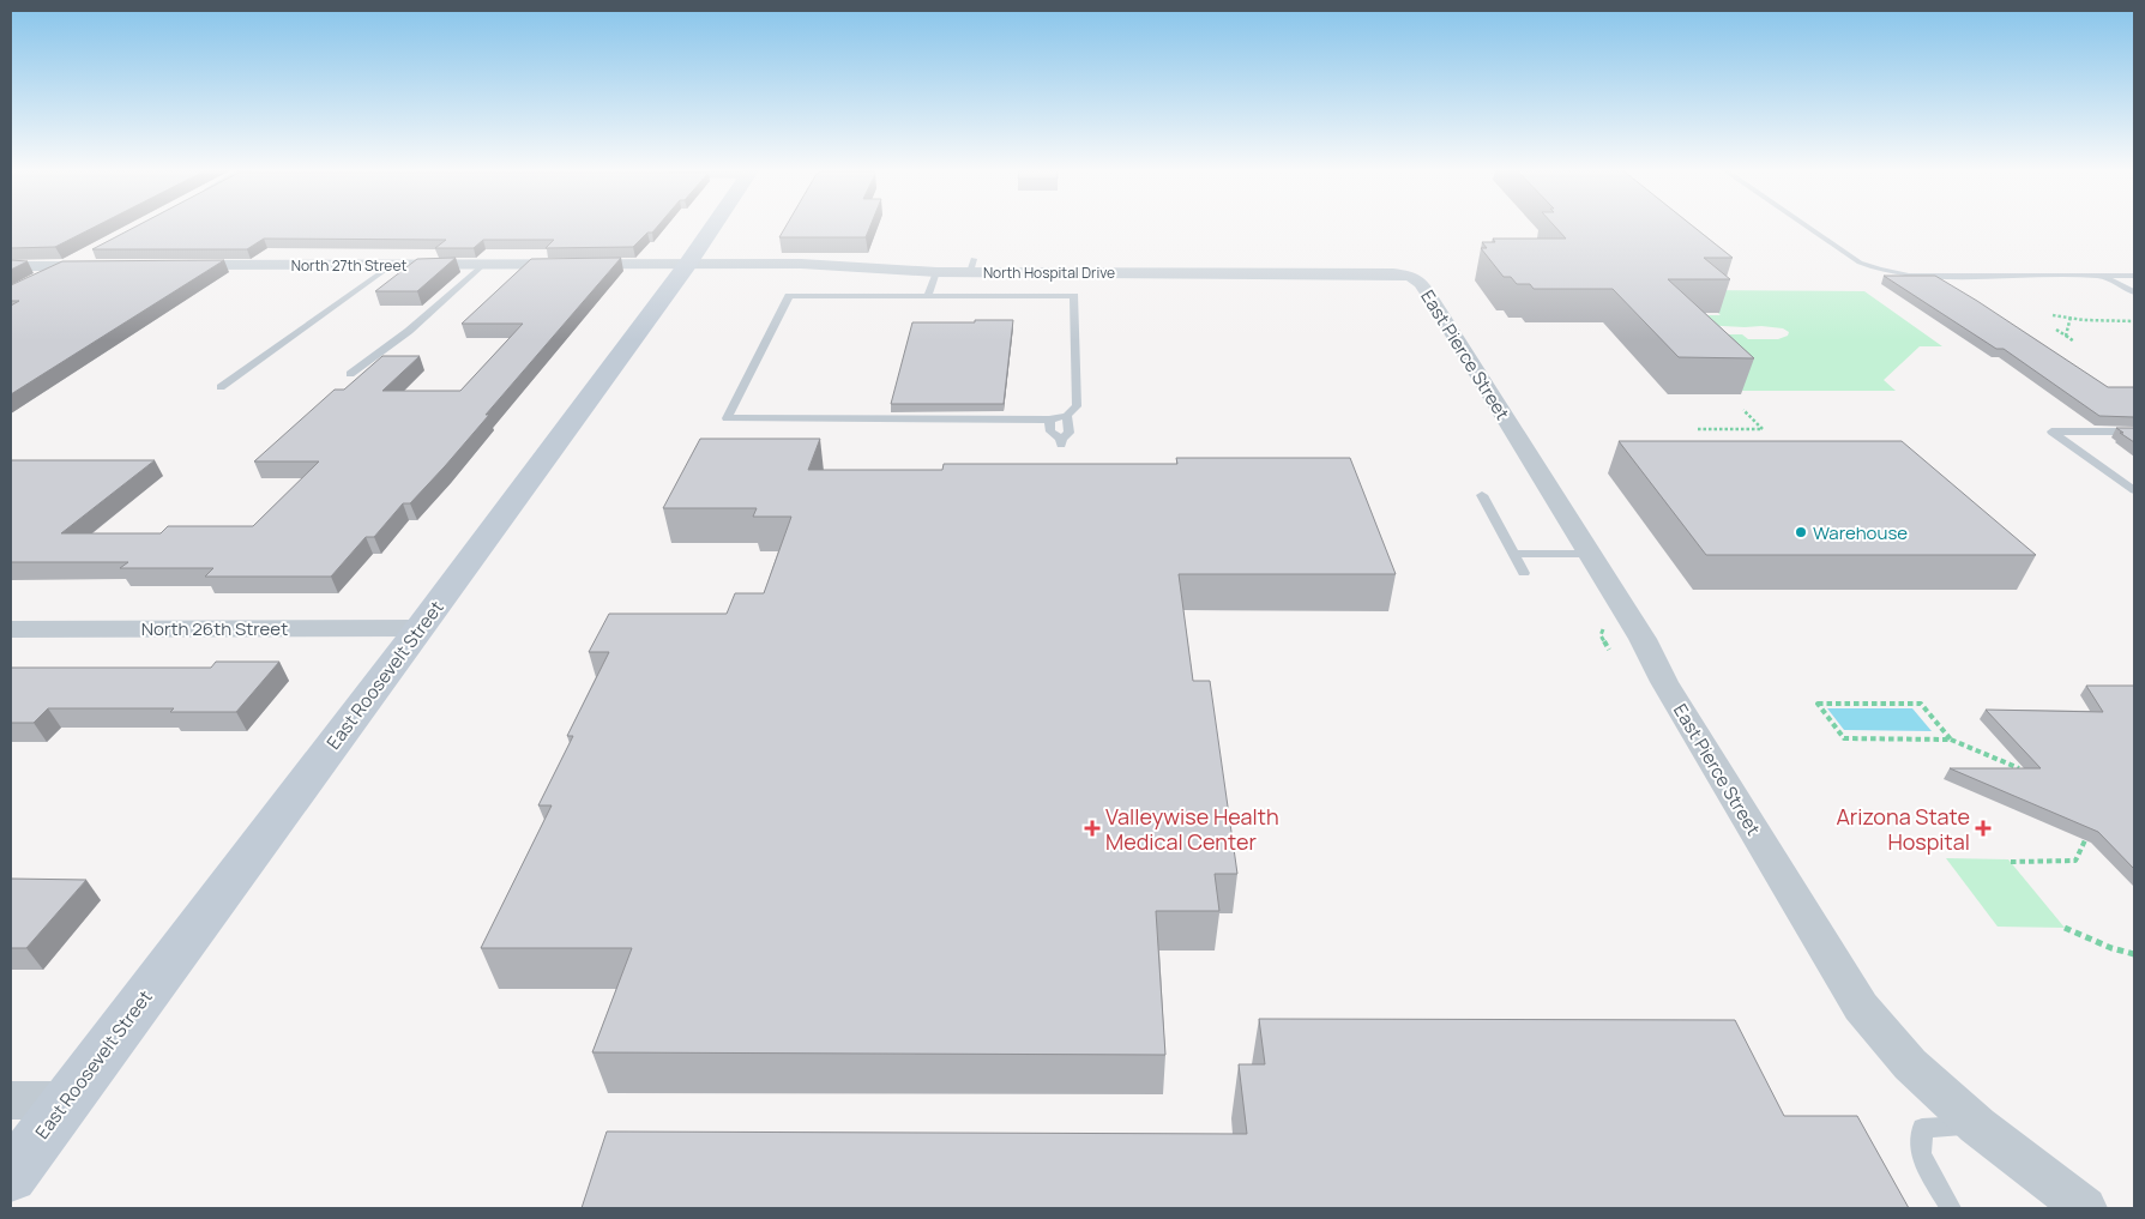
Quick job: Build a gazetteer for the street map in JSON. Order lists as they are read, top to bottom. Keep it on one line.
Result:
{"streets":{"street":["North 27th Street","North Hospital Drive","East Pierce Street","North 26th Street","East Roosevelt Street"]},"crossings":[["North 27th Street","North Hospital Drive"],["North 27th Street","East Roosevelt Street"],["North Hospital Drive","East Pierce Street"],["North Hospital Drive","East Roosevelt Street"],["North 26th Street","East Roosevelt Street"]],"places":{"other":["Warehouse"],"health":["Valleywise Health Medical Center","Arizona State Hospital"]}}
